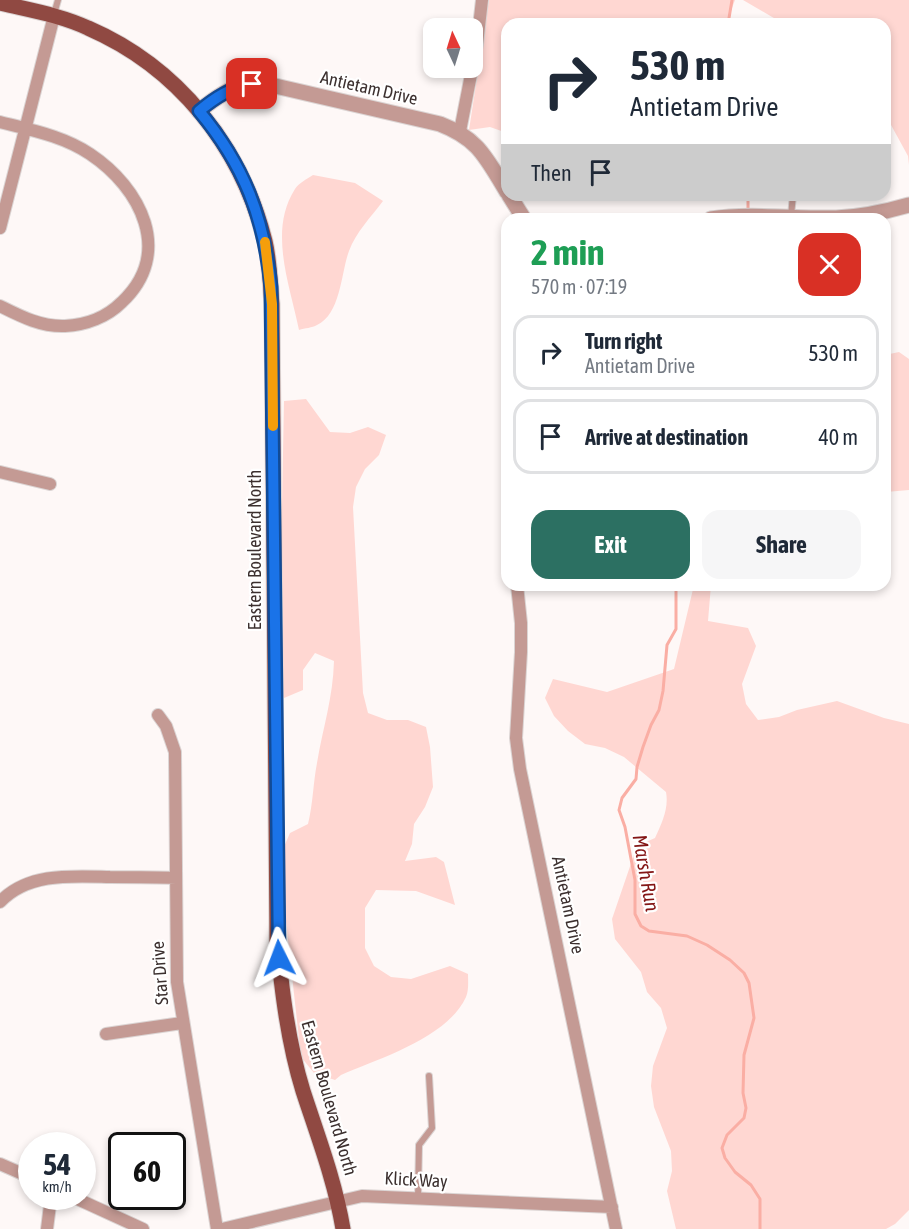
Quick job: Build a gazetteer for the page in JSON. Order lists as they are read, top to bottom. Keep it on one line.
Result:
{"streets":{"main road":["Eastern Boulevard North"],"street":["Antietam Drive","Star Drive","Klick Way"]},"crossings":[["Antietam Drive","Eastern Boulevard North"],["Antietam Drive","Klick Way"],["Eastern Boulevard North","Klick Way"]],"water":["Marsh Run"],"north":"top","page":{"turn":["530 m","Antietam Drive"],"then":"Then","heading":["2 min","570 m · 07:19"],"list":[{"name":"Turn right","note":"Antietam Drive","value":"530 m"},{"name":"Arrive at destination","value":"40 m"}],"buttons":["Exit","Share"],"speed":"54 km/h","limit":"60"}}
